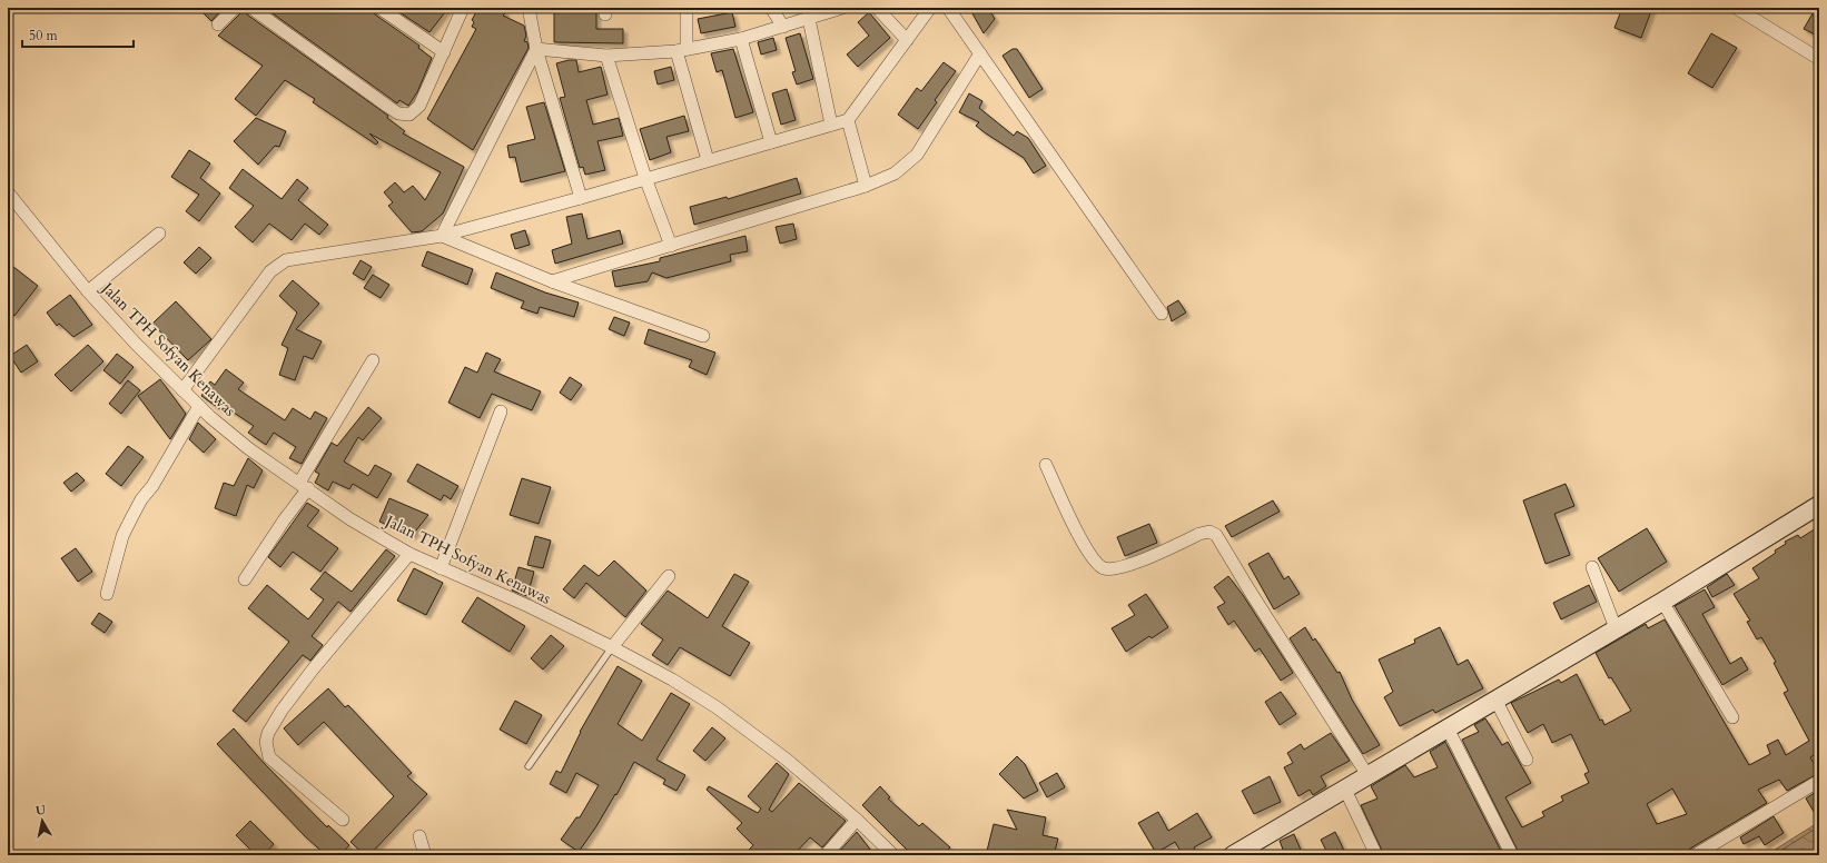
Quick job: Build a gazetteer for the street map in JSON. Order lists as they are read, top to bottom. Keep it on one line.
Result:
{"streets":{"street":["Jalan TPH Sofyan Kenawas"]},"scale_bar":"50 m","north":"top"}
